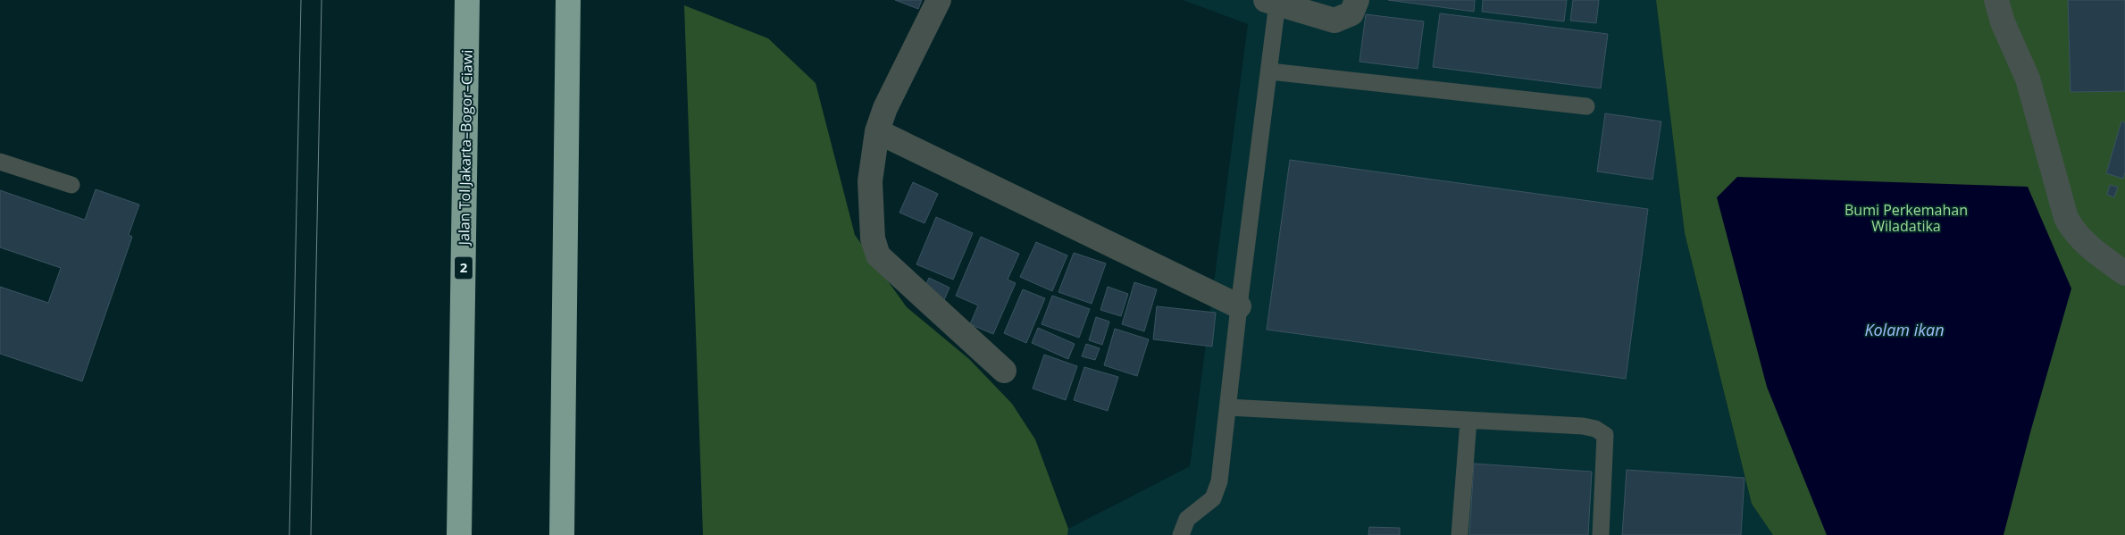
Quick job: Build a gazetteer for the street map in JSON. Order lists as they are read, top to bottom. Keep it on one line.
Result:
{"streets":{"highway":["Jalan Tol Jakarta–Bogor–Ciawi","2"]},"water":["Kolam ikan"],"parks":["Bumi Perkemahan Wiladatika"]}
